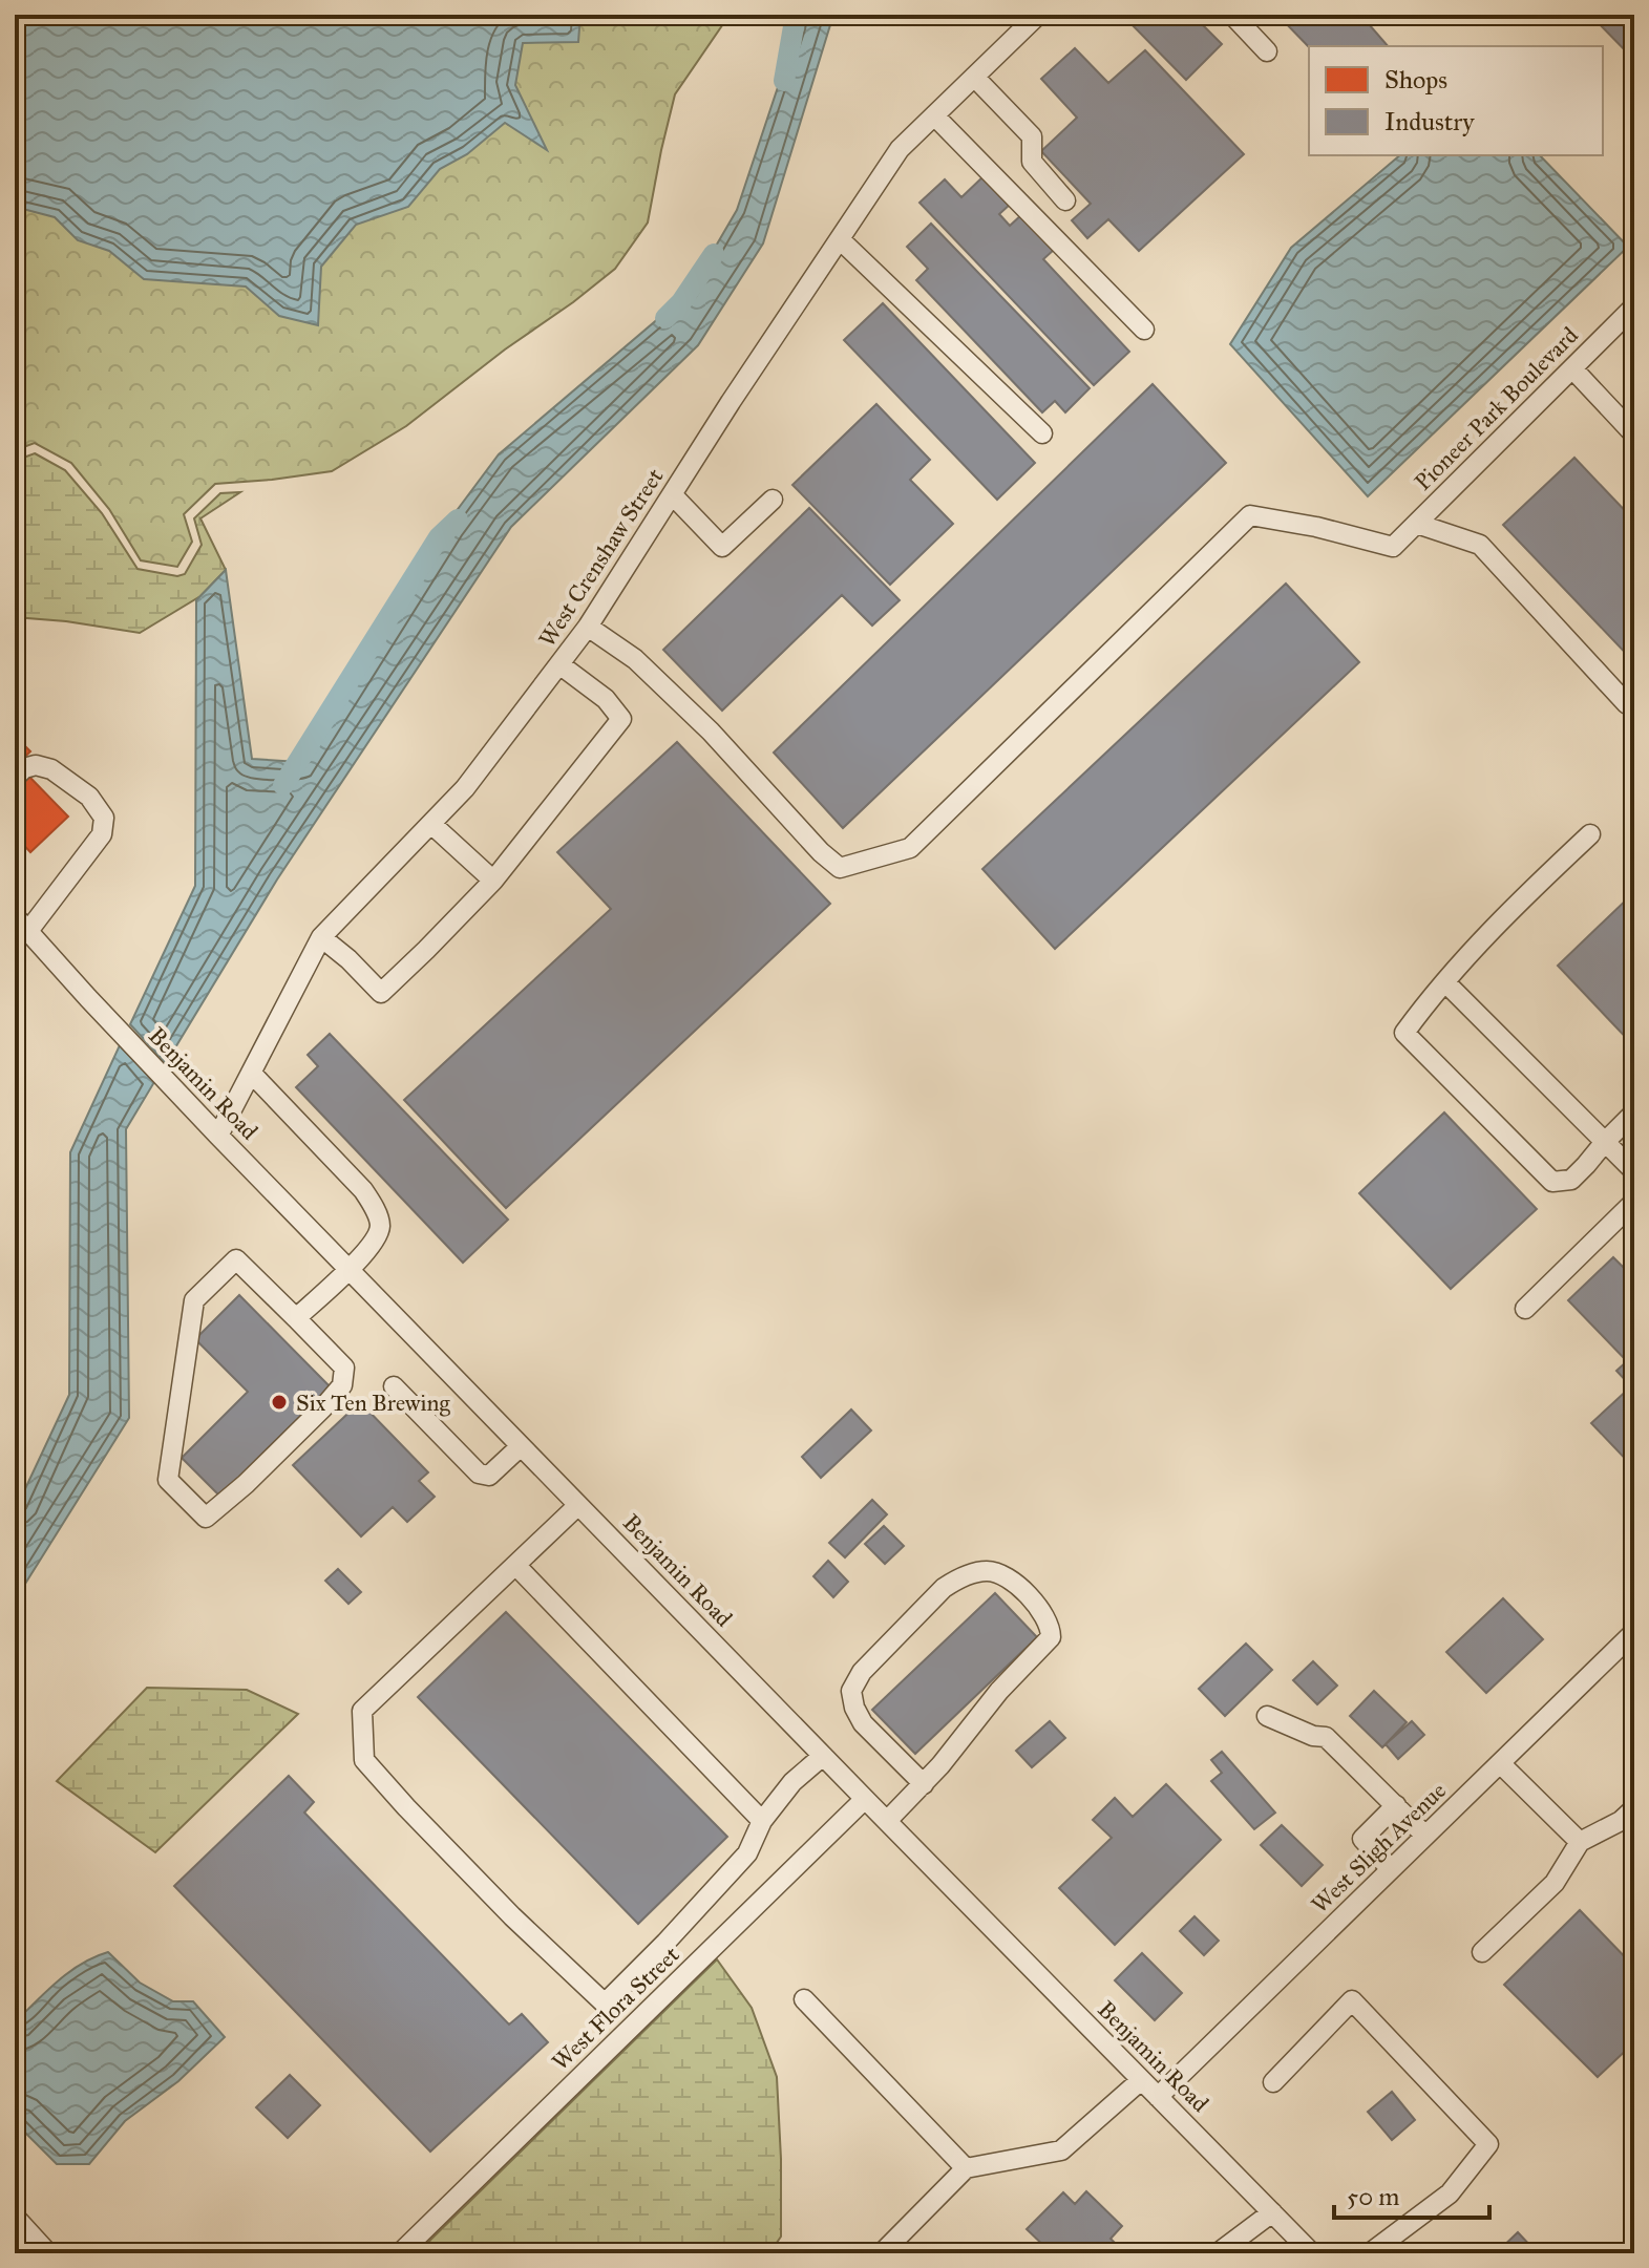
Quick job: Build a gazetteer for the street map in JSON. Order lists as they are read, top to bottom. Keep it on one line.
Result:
{"streets":{"street":["Pioneer Park Boulevard","West Crenshaw Street","Benjamin Road","West Sligh Avenue","West Flora Street"]},"crossings":[["Pioneer Park Boulevard","West Crenshaw Street"],["West Crenshaw Street","Benjamin Road"],["Benjamin Road","West Sligh Avenue"],["Benjamin Road","West Flora Street"]],"places":["Six Ten Brewing"],"legend":["Shops","Industry"],"scale_bar":"50 m"}
